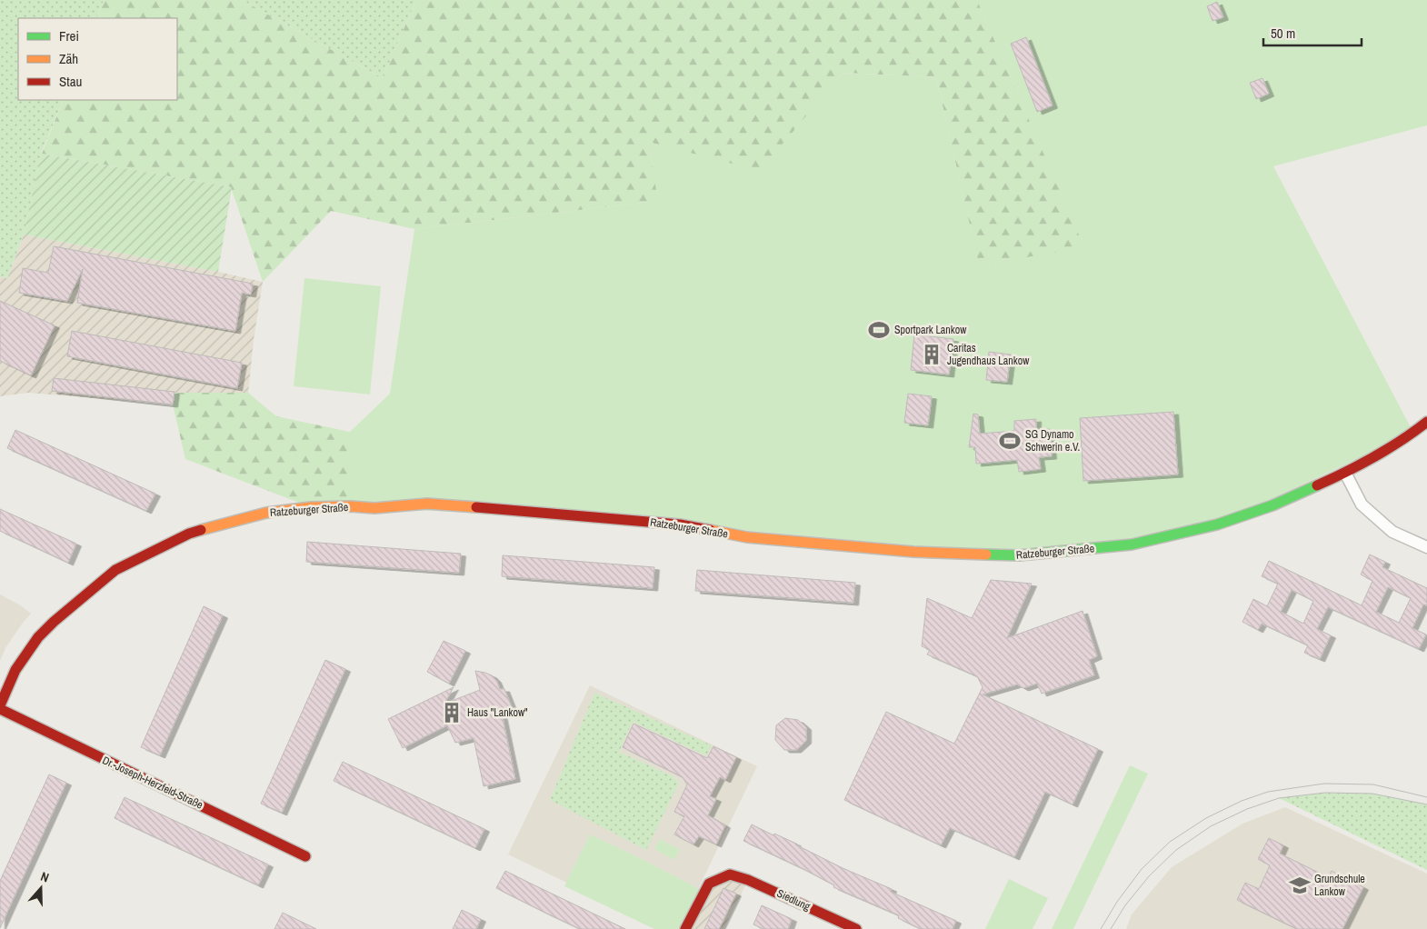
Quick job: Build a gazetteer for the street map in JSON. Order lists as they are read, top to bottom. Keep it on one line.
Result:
{"streets":{"street":["Ratzeburger Straße","Dr.-Joseph-Herzfeld-Straße","Siedlung"]},"places":{"sports":["Sportpark Lankow","SG Dynamo Schwerin e.V."],"building":["Caritas Jugendhaus Lankow","Haus \"Lankow\""],"school or university":["Grundschule Lankow"]},"legend":["Frei","Zäh","Stau"],"scale_bar":"50 m","north":"top"}
